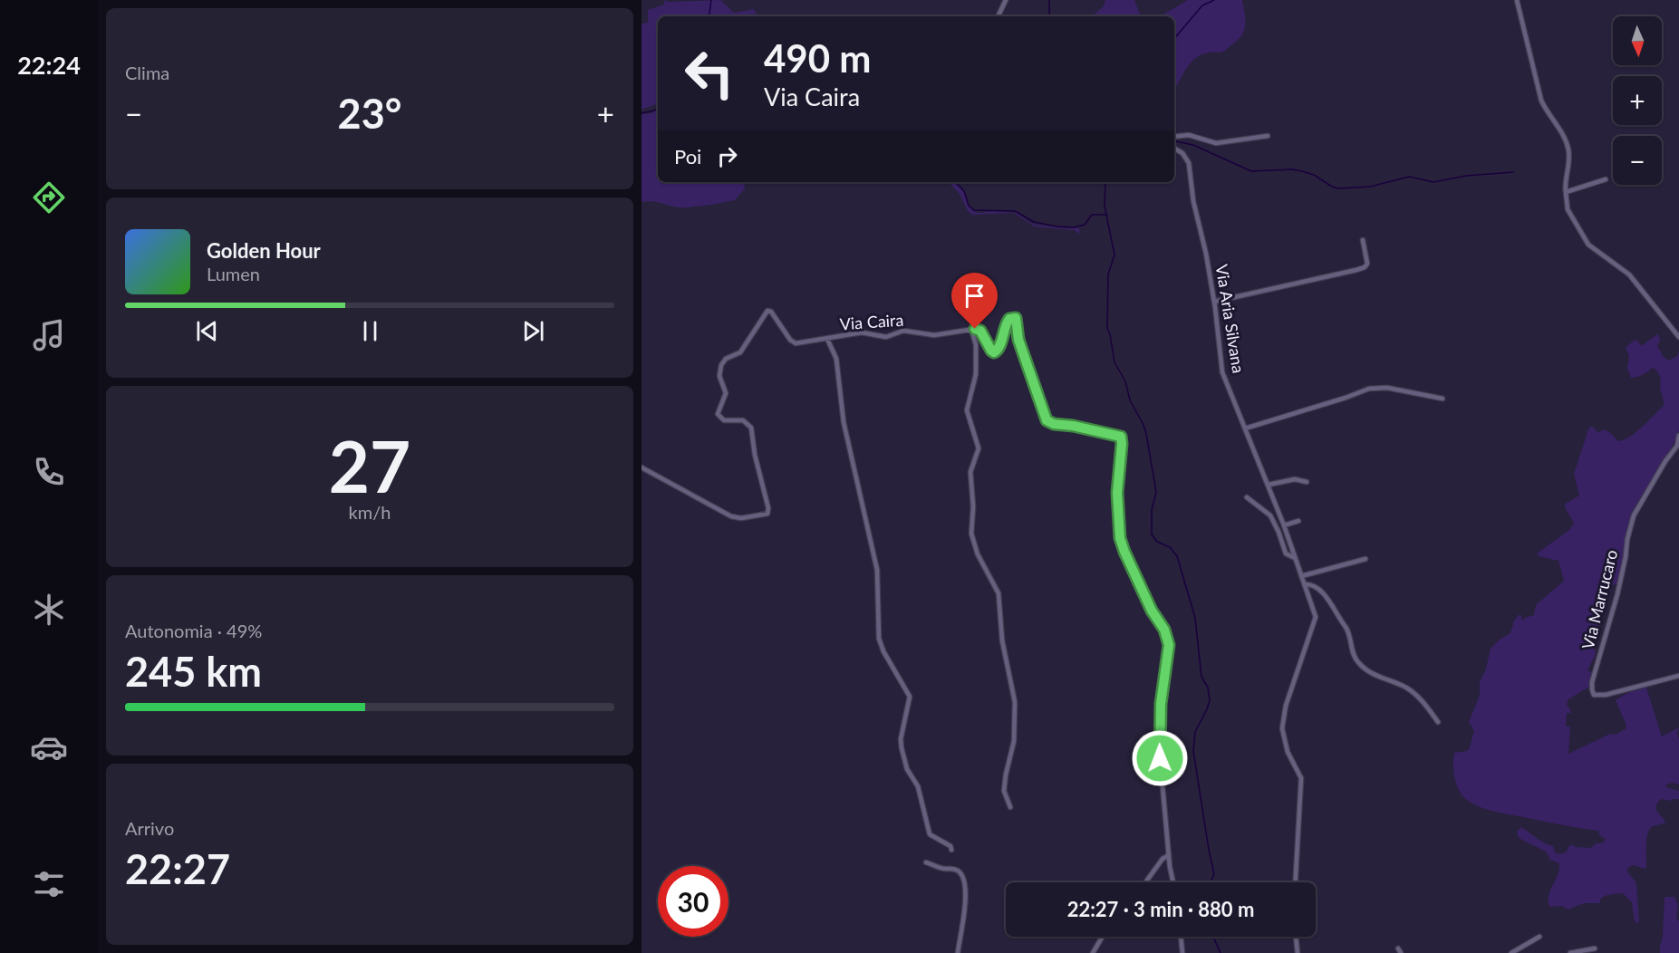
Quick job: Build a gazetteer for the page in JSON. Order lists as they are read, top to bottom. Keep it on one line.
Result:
{"streets":{"street":["Via Aria Silvana","Via Caira","Via Marrucaro"]},"north":"bottom","page":{"tabs":"22:24","tile":["Clima",["27","km/h"],["Autonomia · 49%","245 km"],["Arrivo","22:27"]],"map_buttons":["+","−"],"turn":["490 m","Via Caira"],"heat":["−","23°","+"],"then":"Poi","song":["Golden Hour","Lumen"],"limit":"30","trip":"22:27 · 3 min · 880 m"}}
